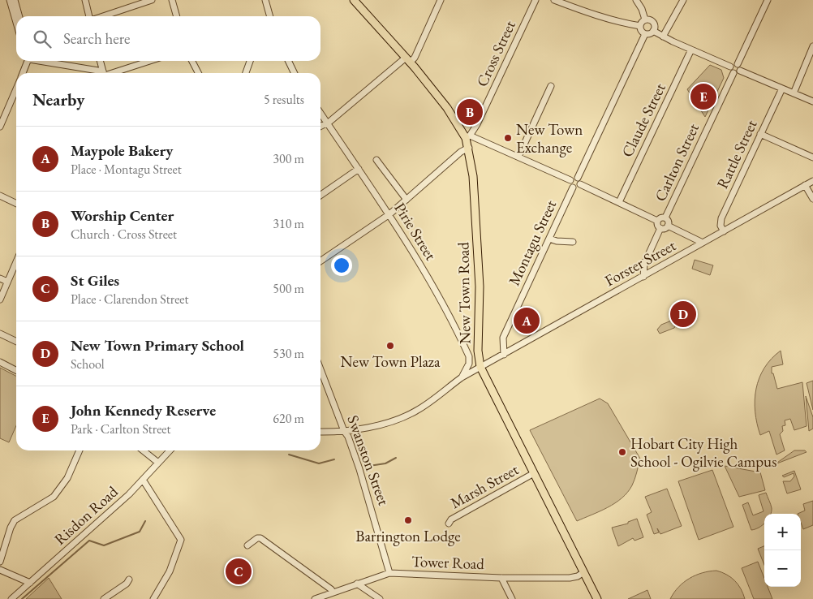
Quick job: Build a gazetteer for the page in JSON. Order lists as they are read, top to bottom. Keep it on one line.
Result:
{"streets":{"main road":["New Town Road"],"street":["Cross Street","Claude Street","Rattle Street","Carlton Street","Pirie Street","Montagu Street","Forster Street","Swanston Street","Marsh Street","Risdon Road","Tower Road"]},"crossings":[["Cross Street","New Town Road"],["Rattle Street","Forster Street"],["Montagu Street","Forster Street"],["Forster Street","New Town Road"],["New Town Road","Marsh Street"],["New Town Road","Tower Road"],["Swanston Street","Tower Road"]],"places":["New Town Exchange","New Town Plaza","Hobart City High School - Ogilvie Campus","Barrington Lodge"],"page":{"search":"Search here","heading":["Nearby","5 results"],"pins":["E","B","D","A","C"],"list":[{"mark":"A","name":"Maypole Bakery","note":"Place · Montagu Street","value":"300 m"},{"mark":"B","name":"Worship Center","note":"Church · Cross Street","value":"310 m"},{"mark":"C","name":"St Giles","note":"Place · Clarendon Street","value":"500 m"},{"mark":"D","name":"New Town Primary School","note":"School","value":"530 m"},{"mark":"E","name":"John Kennedy Reserve","note":"Park · Carlton Street","value":"620 m"}],"map_buttons":["+","−"]}}
